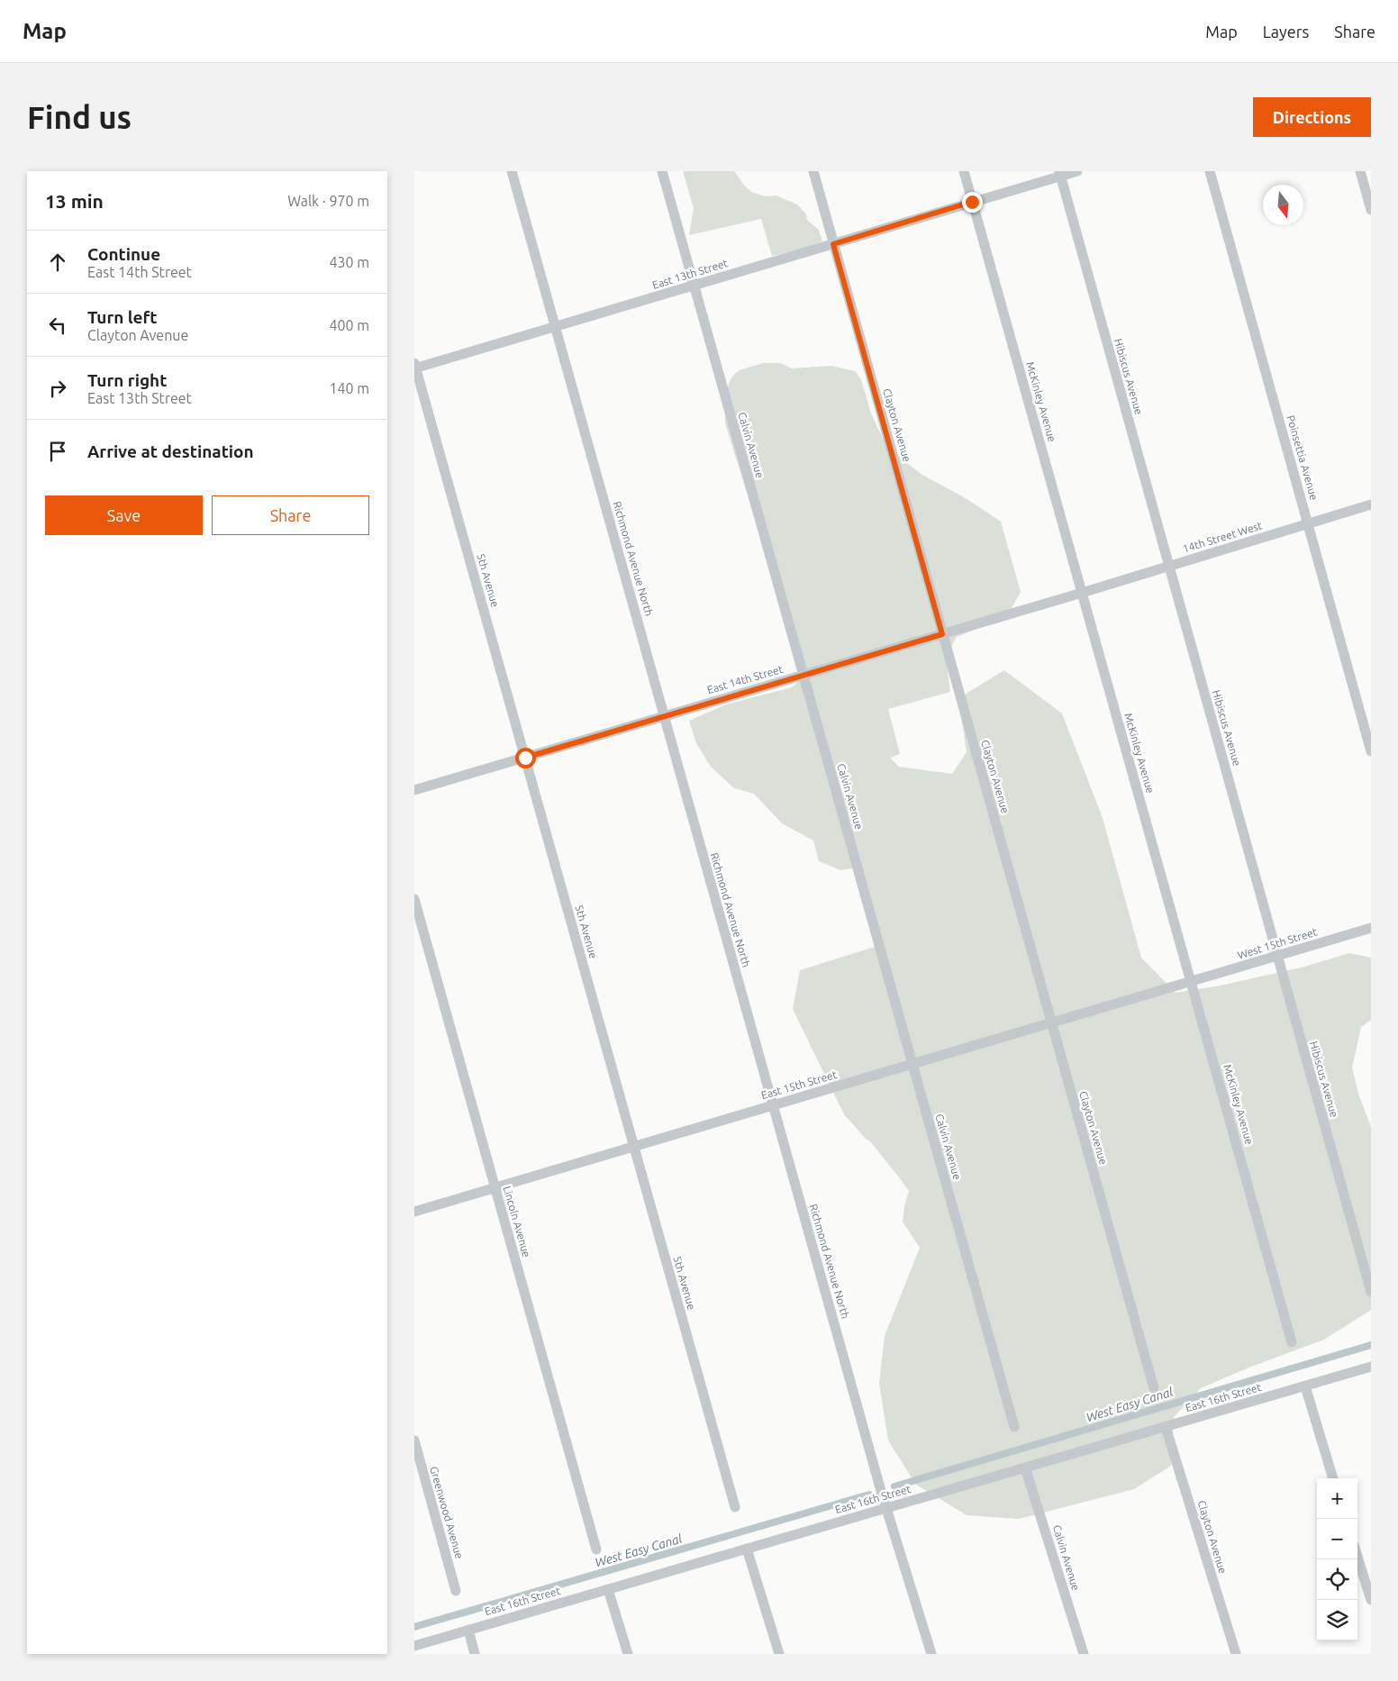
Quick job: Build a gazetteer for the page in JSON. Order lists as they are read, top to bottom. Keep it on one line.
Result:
{"streets":{"street":["East 13th Street","Hibiscus Avenue","McKinley Avenue","Clayton Avenue","Calvin Avenue","Poinsettia Avenue","14th Street West","Richmond Avenue North","5th Avenue","East 14th Street","West 15th Street","East 15th Street","Lincoln Avenue","East 16th Street","Greenwood Avenue"]},"crossings":[["East 13th Street","Hibiscus Avenue"],["East 13th Street","McKinley Avenue"],["East 13th Street","Clayton Avenue"],["East 13th Street","Calvin Avenue"],["East 13th Street","Richmond Avenue North"],["East 13th Street","5th Avenue"],["Hibiscus Avenue","14th Street West"],["Hibiscus Avenue","West 15th Street"],["McKinley Avenue","14th Street West"],["McKinley Avenue","East 14th Street"],["McKinley Avenue","West 15th Street"],["McKinley Avenue","East 15th Street"],["Clayton Avenue","East 14th Street"],["Clayton Avenue","East 15th Street"],["Clayton Avenue","East 16th Street"],["Calvin Avenue","East 14th Street"],["Calvin Avenue","East 15th Street"],["Calvin Avenue","East 16th Street"],["Poinsettia Avenue","14th Street West"],["14th Street West","East 14th Street"],["Richmond Avenue North","East 14th Street"],["Richmond Avenue North","East 15th Street"],["Richmond Avenue North","East 16th Street"],["5th Avenue","East 14th Street"],["5th Avenue","East 15th Street"],["West 15th Street","East 15th Street"],["East 15th Street","Lincoln Avenue"]],"water":["West Easy Canal"],"north":"bottom","page":{"header":"Map","nav":["Map","Layers","Share"],"buttons":["Directions",["Save","Share"]],"title":"Find us","heading":["13 min","Walk · 970 m"],"list":[["Continue","East 14th Street","430 m"],["Turn left","Clayton Avenue","400 m"],["Turn right","East 13th Street","140 m"],"Arrive at destination"],"map_buttons":["+","−"]}}
